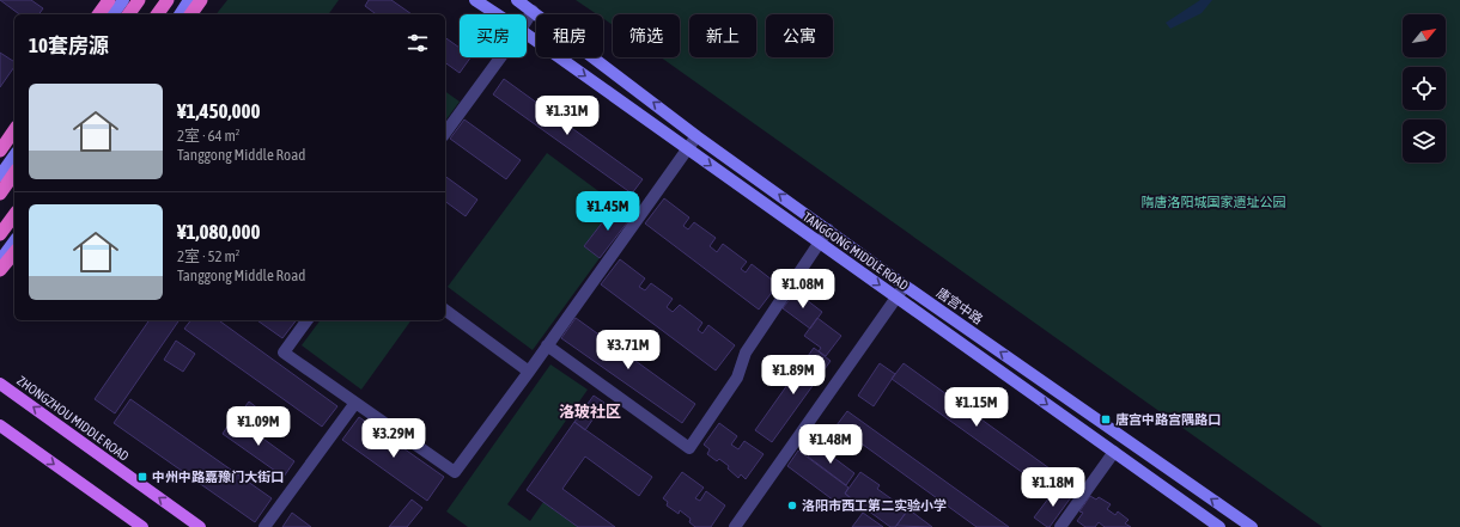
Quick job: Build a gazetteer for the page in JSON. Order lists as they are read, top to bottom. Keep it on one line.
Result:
{"streets":{"main road":["TANGGONG MIDDLE ROAD","唐宫中路","ZHONGZHOU MIDDLE ROAD"]},"one_way":["TANGGONG MIDDLE ROAD","唐宫中路"],"districts":["洛玻社区"],"parks":["隋唐洛阳城国家遗址公园"],"places":{"transit":["唐宫中路宫隅路口","中州中路嘉豫门大街口"],"other":["洛阳市西工第二实验小学"]},"north":"top right","page":{"chip":["买房","租房","筛选","新上","公寓"],"heading":"10套房源","list":[{"name":"¥1,450,000","note":"2室 · 64 m² · Tanggong Middle Road"},{"name":"¥1,080,000","note":"2室 · 52 m² · Tanggong Middle Road"}],"price":["¥1.31M","¥1.45M","¥1.08M","¥3.71M","¥1.89M","¥1.15M","¥1.09M","¥3.29M","¥1.48M","¥1.18M"]}}
